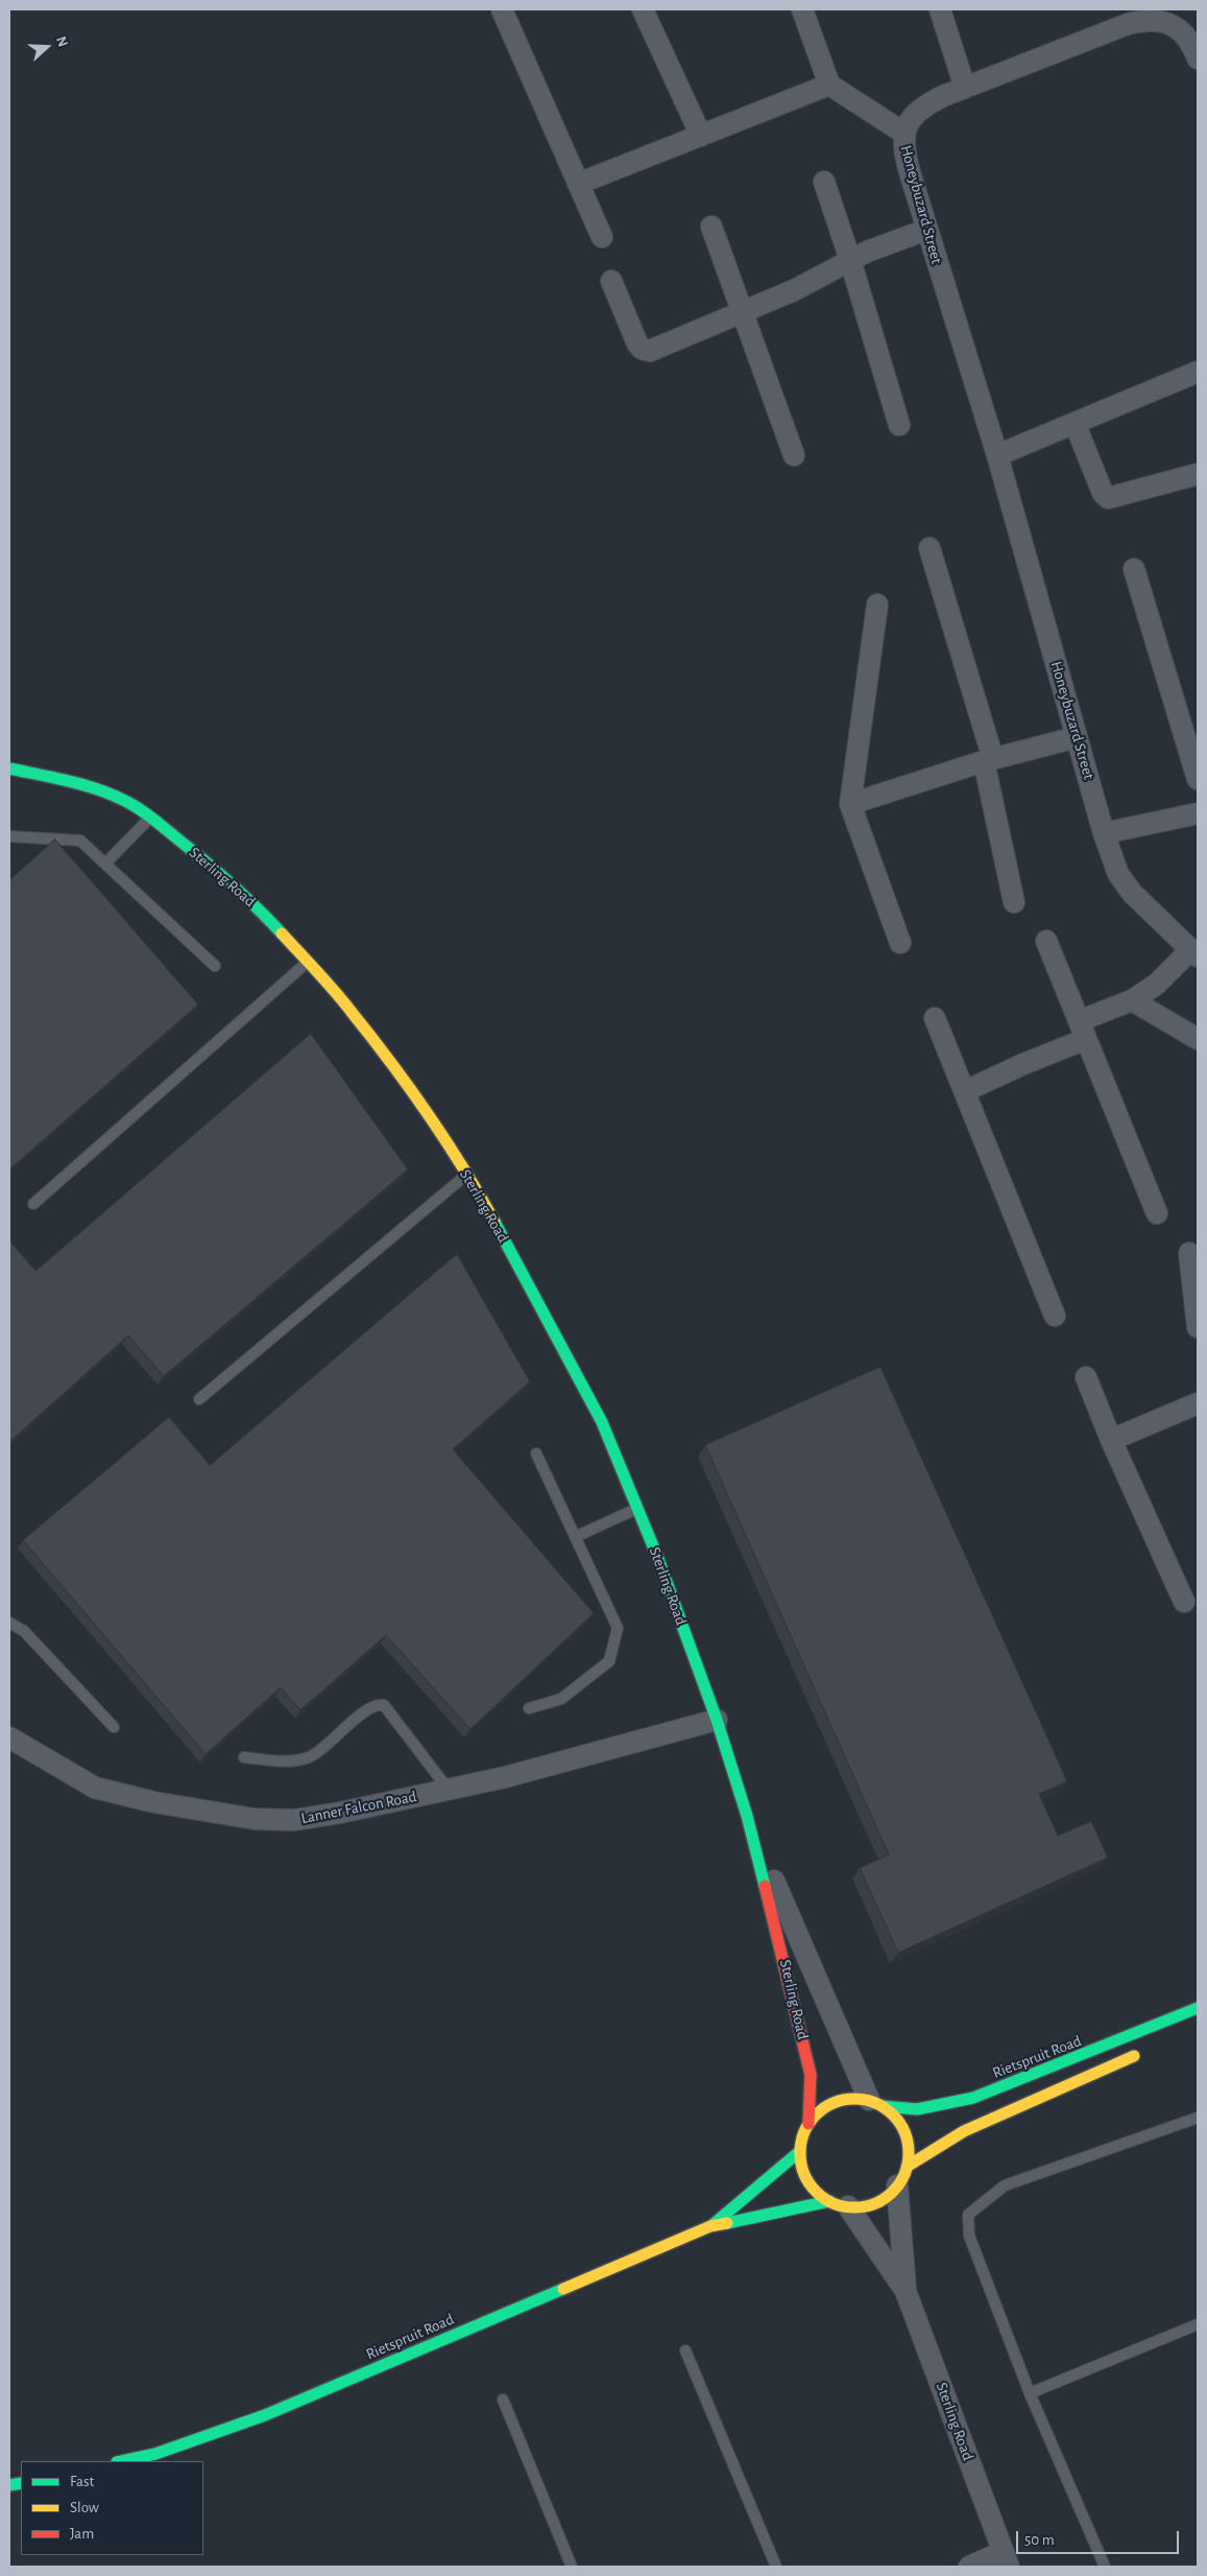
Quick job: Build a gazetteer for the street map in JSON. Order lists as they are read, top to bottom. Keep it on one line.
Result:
{"streets":{"street":["Honeybuzard Street","Sterling Road","Lanner Falcon Road","Rietspruit Road"]},"crossings":[["Sterling Road","Lanner Falcon Road"],["Sterling Road","Rietspruit Road"]],"legend":["Fast","Slow","Jam"],"scale_bar":"50 m","north":"right"}
